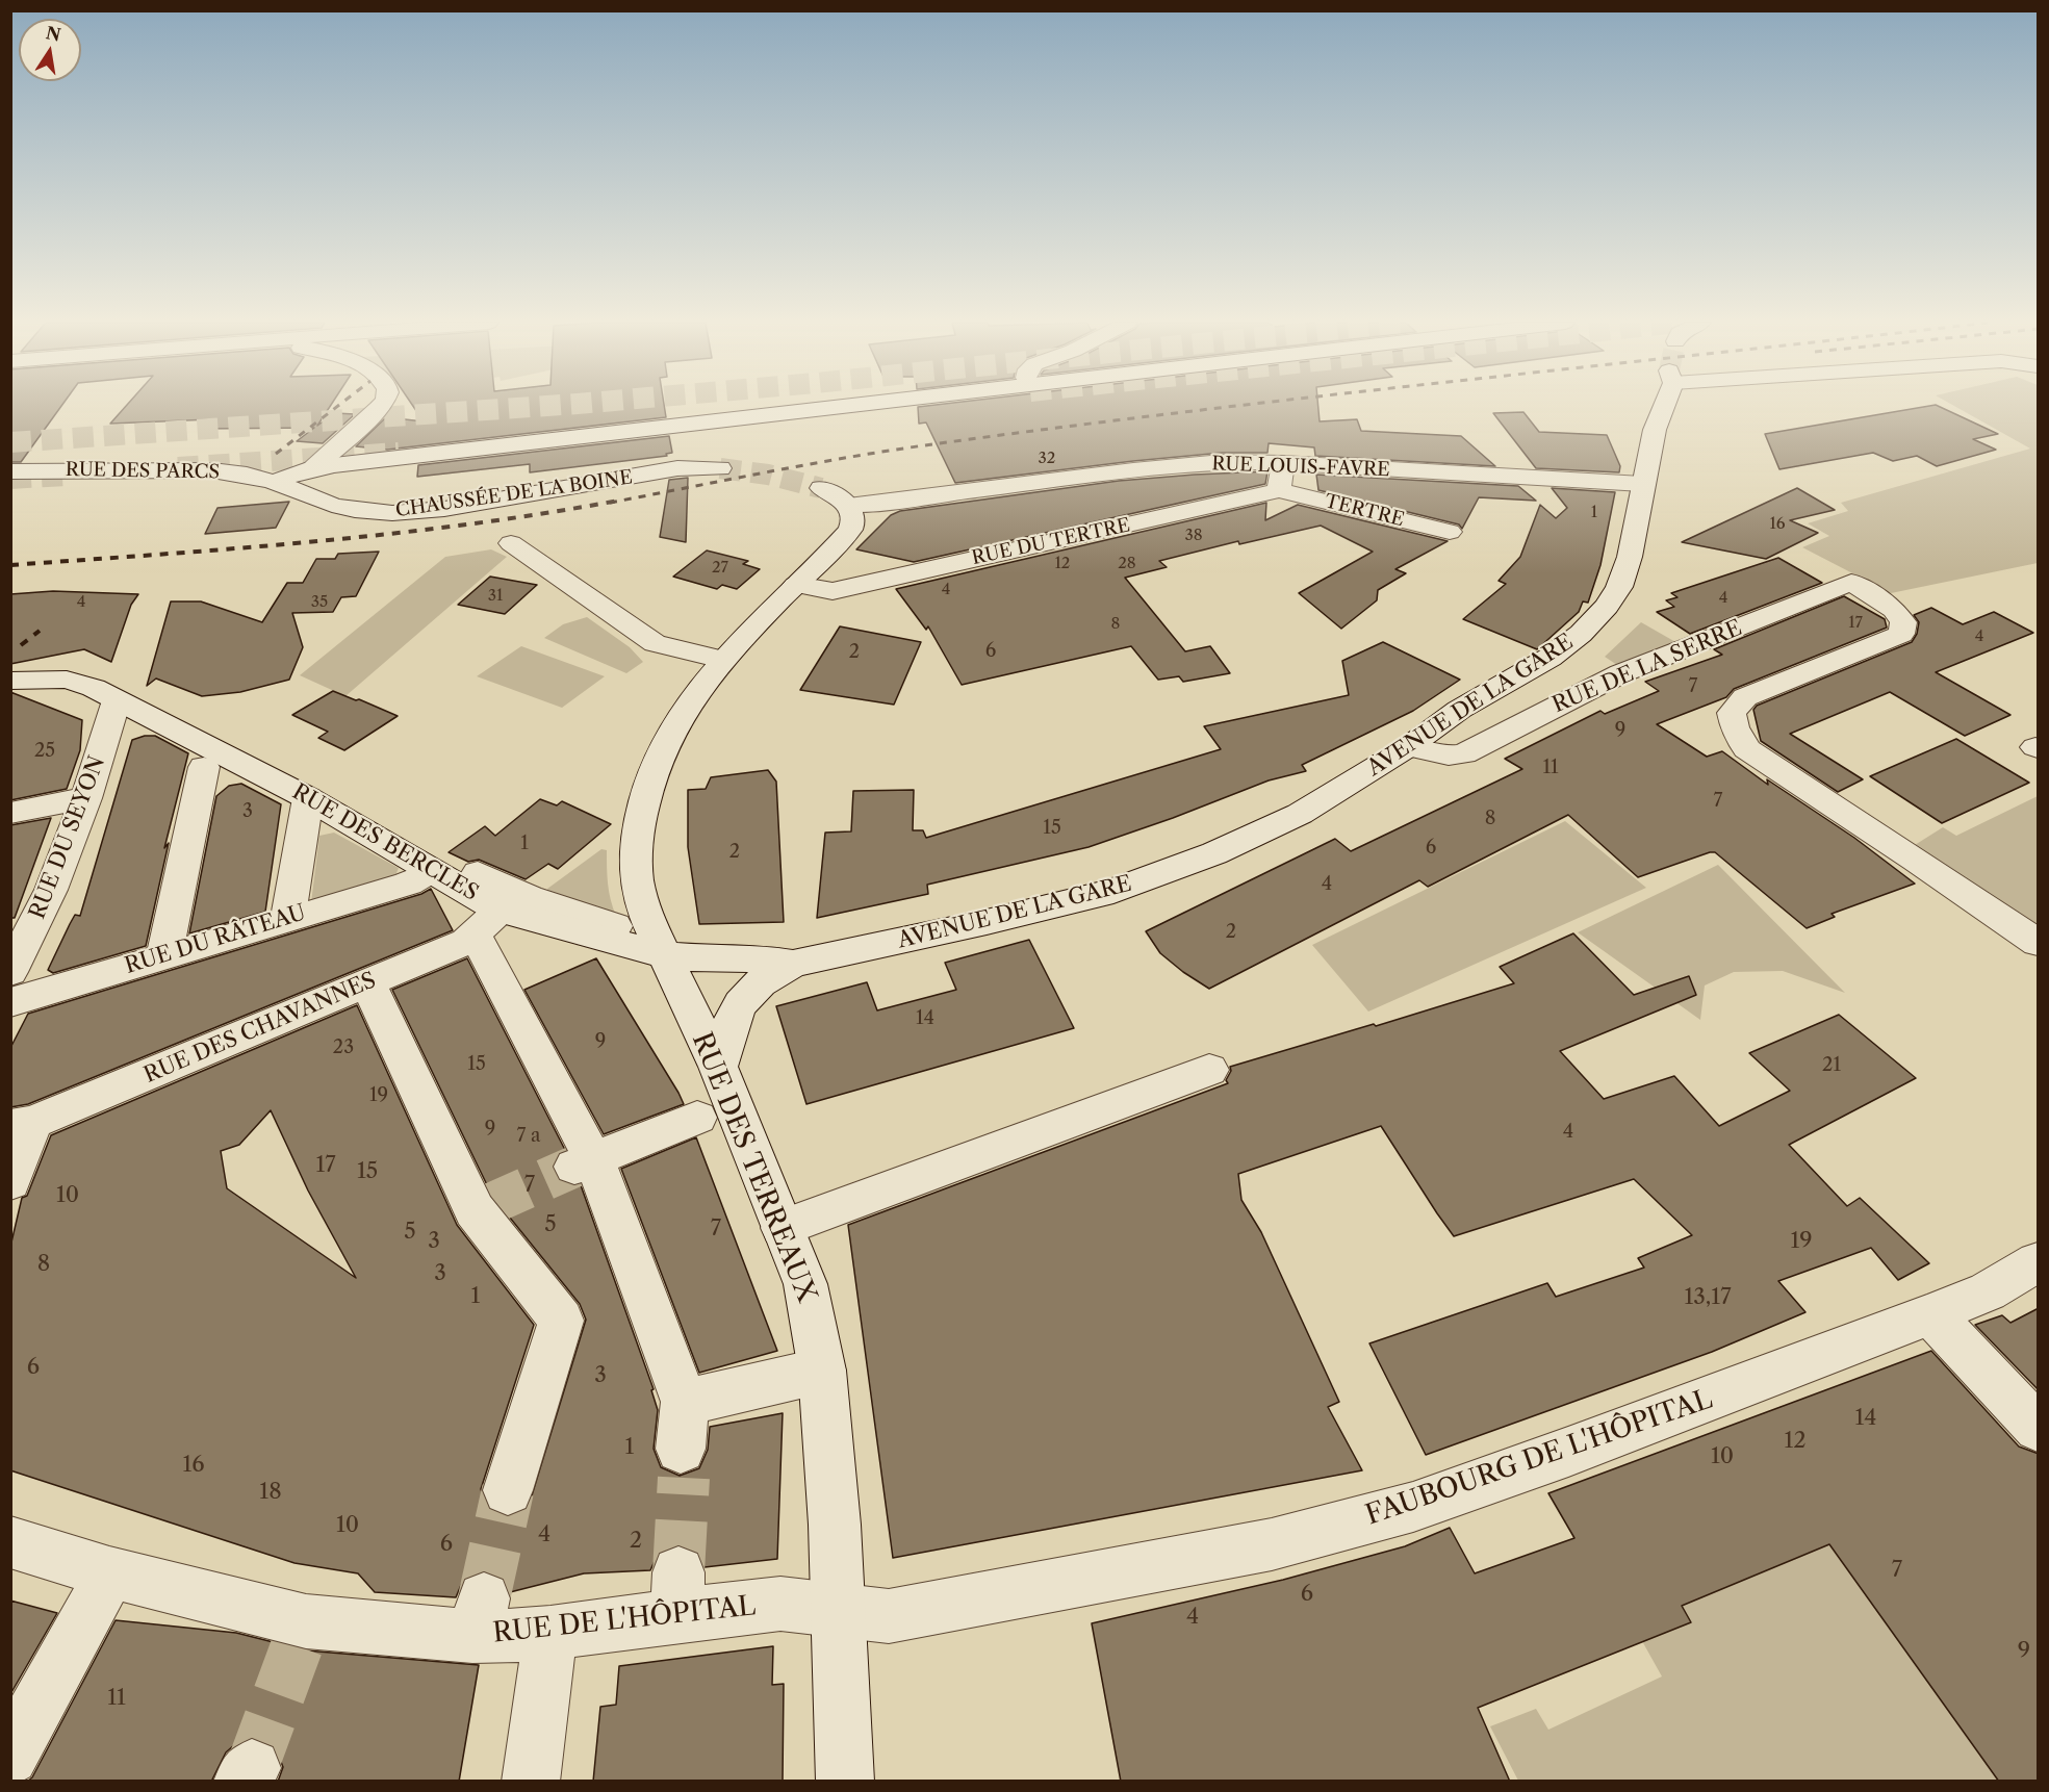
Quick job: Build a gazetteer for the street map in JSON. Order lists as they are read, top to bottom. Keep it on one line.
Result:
{"streets":{"street":["RUE LOUIS-FAVRE","RUE DES PARCS","CHAUSSÉE DE LA BOINE","TERTRE","RUE DU TERTRE","RUE DE LA SERRE","AVENUE DE LA GARE","RUE DU SEYON","RUE DES BERCLES","RUE DU RÂTEAU","RUE DES CHAVANNES","RUE DES TERREAUX","FAUBOURG DE L'HÔPITAL","RUE DE L'HÔPITAL"]},"crossings":[["RUE LOUIS-FAVRE","AVENUE DE LA GARE"],["RUE DES PARCS","CHAUSSÉE DE LA BOINE"],["TERTRE","RUE DU TERTRE"],["RUE DE LA SERRE","AVENUE DE LA GARE"],["AVENUE DE LA GARE","RUE DES BERCLES"],["AVENUE DE LA GARE","RUE DES TERREAUX"],["RUE DU SEYON","RUE DES BERCLES"],["RUE DES BERCLES","RUE DES CHAVANNES"],["RUE DES BERCLES","RUE DES TERREAUX"],["RUE DES TERREAUX","FAUBOURG DE L'HÔPITAL"],["RUE DES TERREAUX","RUE DE L'HÔPITAL"],["FAUBOURG DE L'HÔPITAL","RUE DE L'HÔPITAL"]],"house_numbers":["32","1","16","38","12","28","27","4","31","4","4","35","17","8","4","6","2","7","9","25","11","7","3","8","15","1","6","2","4","2","14","9","23","15","21","19","9","4","7 a","17","15","7","10","5","7","5","3","19","8","3","1","13,17","6","3","14","12","1","10","16","18","10","4","2","6","7","6","4","9","11"],"north":"top"}
